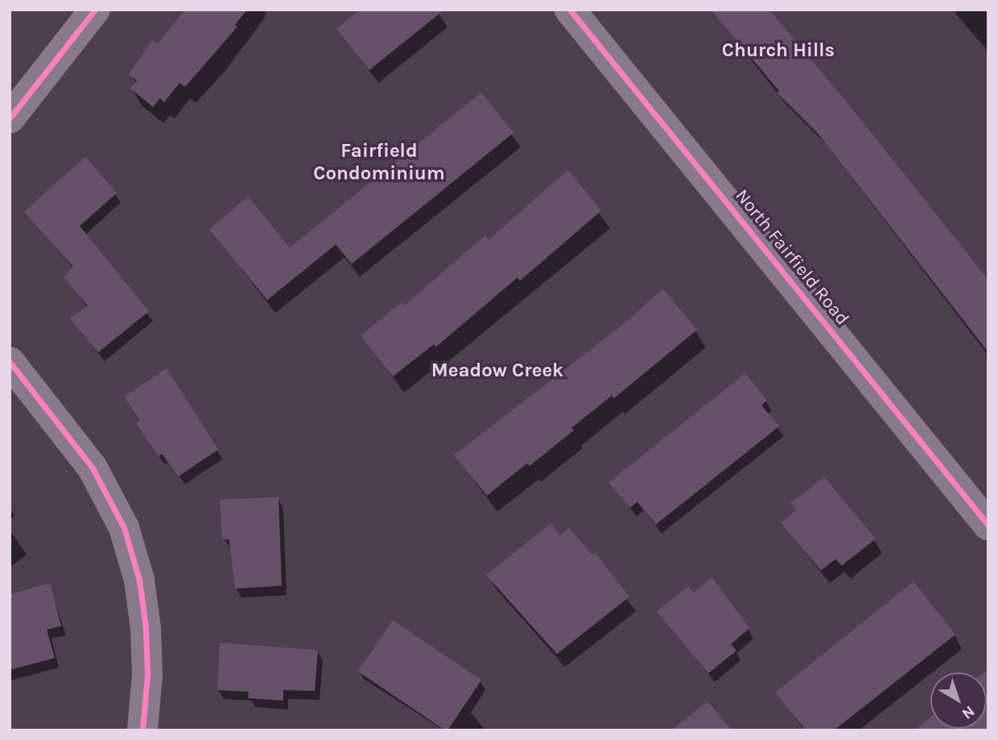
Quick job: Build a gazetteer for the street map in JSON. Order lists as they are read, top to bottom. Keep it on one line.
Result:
{"streets":{"main road":["North Fairfield Road"]},"districts":["Church Hills","Fairfield Condominium","Meadow Creek"],"north":"bottom right"}
